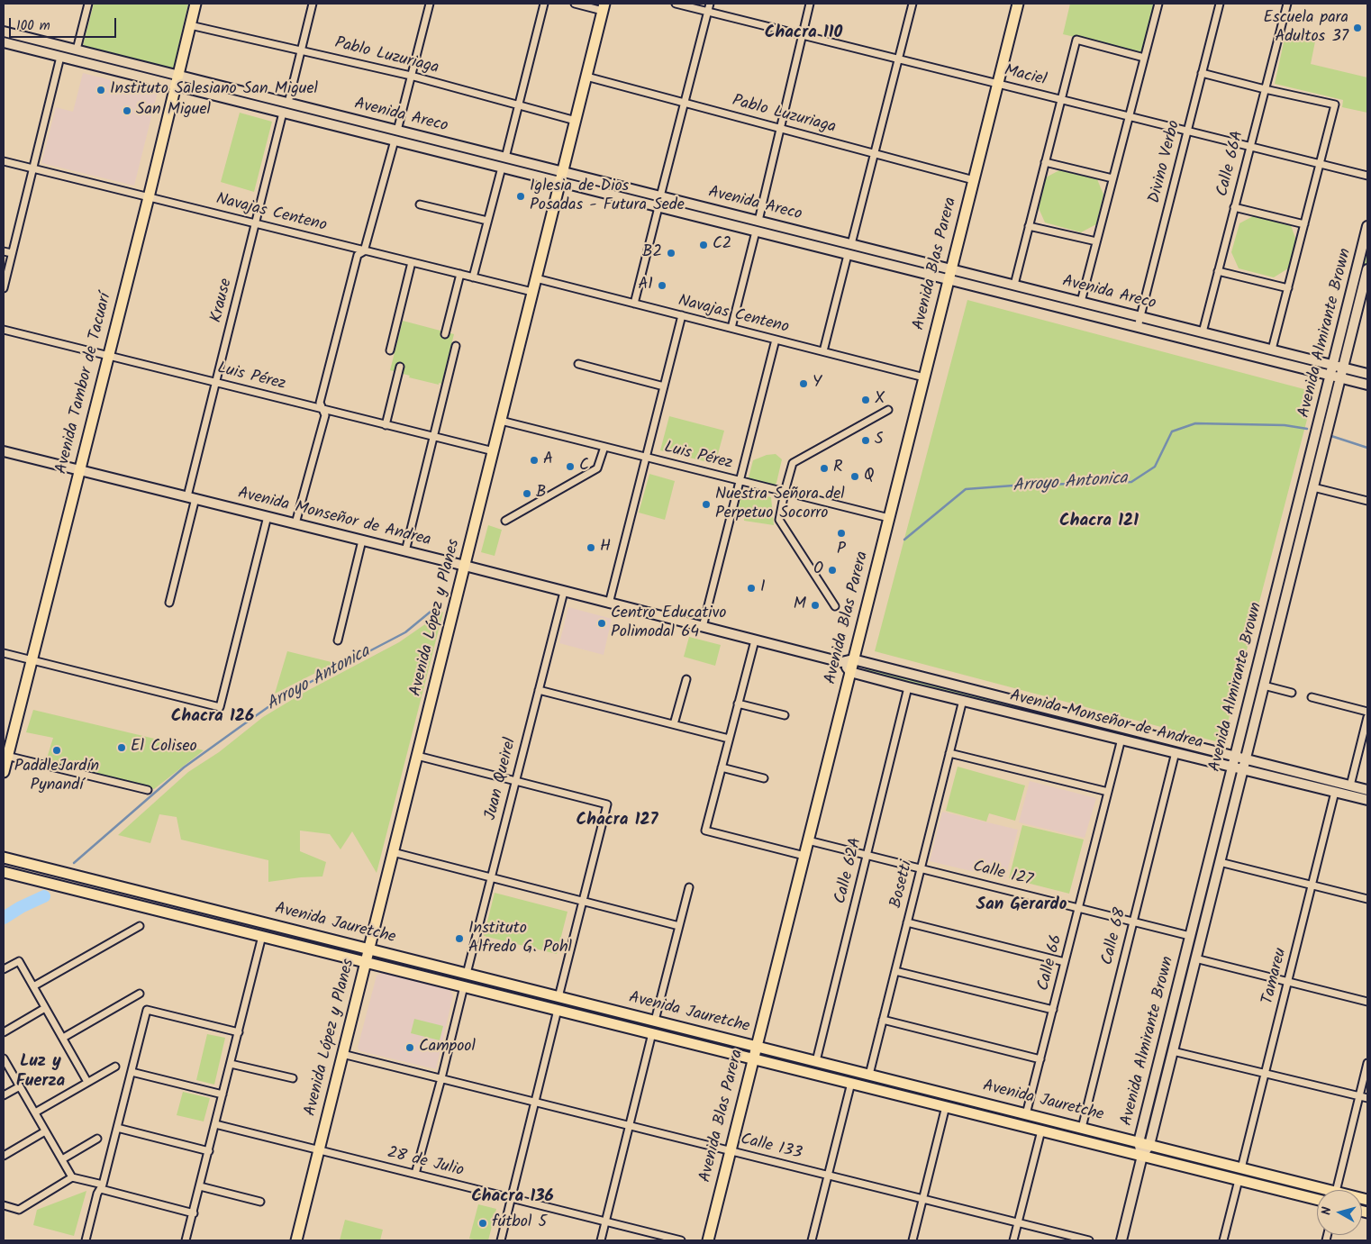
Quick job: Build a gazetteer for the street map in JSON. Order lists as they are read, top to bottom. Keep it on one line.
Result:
{"streets":{"main road":["Avenida Areco","Avenida Blas Parera","Avenida Almirante Brown","Avenida Tambor de Tacuarí","Avenida Monseñor de Andrea","Avenida López y Planes","Avenida Jauretche"],"street":["Pablo Luzuriaga","Maciel","Divino Verbo","Calle 66A","Navajas Centeno","Krause","Luis Pérez","Juan Queirel","Calle 62A","Calle 127","Bosetti","Calle 68","Calle 66","Tamareu","Calle 133","28 de Julio"]},"crossings":[["Pablo Luzuriaga","Avenida Blas Parera"],["Pablo Luzuriaga","Avenida Tambor de Tacuarí"],["Pablo Luzuriaga","Avenida López y Planes"],["Maciel","Divino Verbo"],["Maciel","Calle 66A"],["Maciel","Avenida Blas Parera"],["Avenida Areco","Divino Verbo"],["Avenida Areco","Calle 66A"],["Avenida Areco","Avenida Blas Parera"],["Avenida Areco","Krause"],["Avenida Areco","Avenida Almirante Brown"],["Avenida Areco","Avenida Tambor de Tacuarí"],["Avenida Areco","Avenida López y Planes"],["Navajas Centeno","Avenida Blas Parera"],["Navajas Centeno","Krause"],["Navajas Centeno","Avenida Tambor de Tacuarí"],["Navajas Centeno","Avenida López y Planes"],["Avenida Blas Parera","Luis Pérez"],["Avenida Blas Parera","Avenida Monseñor de Andrea"],["Avenida Blas Parera","Calle 127"],["Avenida Blas Parera","Avenida Jauretche"],["Avenida Blas Parera","Calle 133"],["Krause","Luis Pérez"],["Krause","Avenida Monseñor de Andrea"],["Avenida Almirante Brown","Avenida Monseñor de Andrea"],["Avenida Almirante Brown","Calle 127"],["Avenida Almirante Brown","Avenida Jauretche"],["Luis Pérez","Avenida Tambor de Tacuarí"],["Luis Pérez","Avenida López y Planes"],["Avenida Tambor de Tacuarí","Avenida Monseñor de Andrea"],["Avenida Monseñor de Andrea","Avenida López y Planes"],["Avenida Monseñor de Andrea","Juan Queirel"],["Avenida Monseñor de Andrea","Calle 62A"],["Avenida Monseñor de Andrea","Bosetti"],["Avenida Monseñor de Andrea","Calle 68"],["Avenida Monseñor de Andrea","Calle 66"],["Avenida Monseñor de Andrea","Tamareu"],["Avenida López y Planes","Avenida Jauretche"],["Avenida López y Planes","Calle 133"],["Avenida López y Planes","28 de Julio"],["Juan Queirel","Avenida Jauretche"],["Calle 62A","Calle 127"],["Calle 62A","Avenida Jauretche"],["Calle 127","Bosetti"],["Calle 127","Calle 68"],["Calle 127","Calle 66"],["Bosetti","Avenida Jauretche"],["Avenida Jauretche","Calle 68"],["Avenida Jauretche","Calle 66"],["Avenida Jauretche","Tamareu"]],"districts":["Chacra 110","Chacra 121","Chacra 126","Chacra 127","San Gerardo","Luz y Fuerza","Chacra 136"],"water":["Arroyo Antonica"],"places":["Escuela para Adultos 37","Instituto Salesiano San Miguel","San Miguel","Iglesia de Dios Posadas - Futura Sede","C2","B2","A1","Y","X","S","A","C","R","Q","B","Nuestra Señora del Perpetuo Socorro","P","H","O","I","M","Centro Educativo Polimodal 64","El Coliseo","PaddleJardín Pynandí","Instituto Alfredo G. Pohl","Campool","fútbol 5"],"scale_bar":"100 m","north":"left"}
